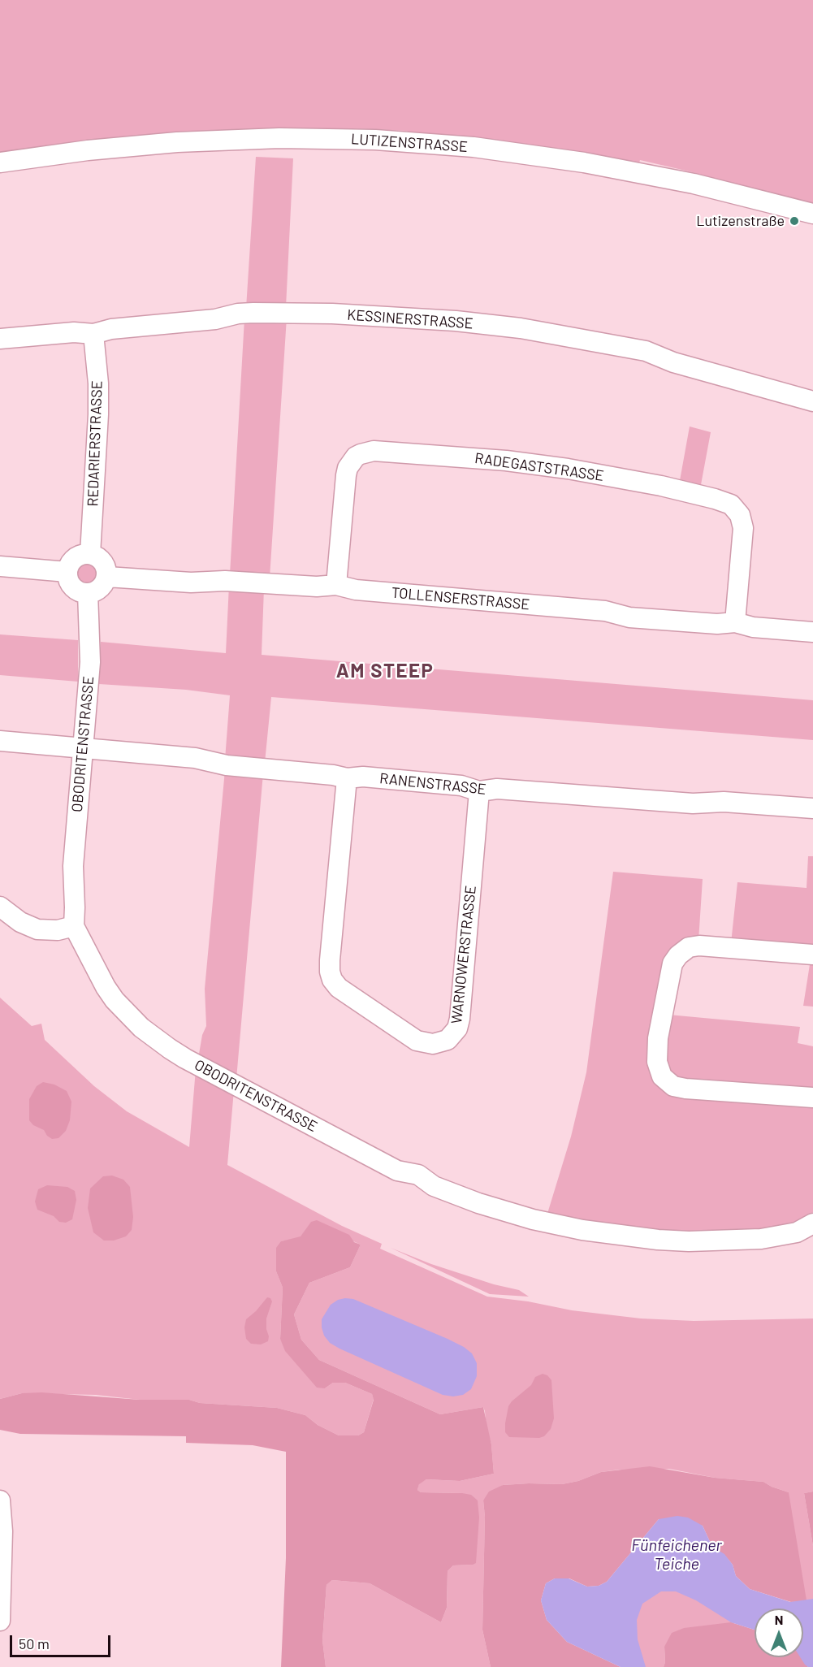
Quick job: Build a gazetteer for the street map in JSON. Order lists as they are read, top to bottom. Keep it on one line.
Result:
{"streets":{"street":["LUTIZENSTRASSE","KESSINERSTRASSE","REDARIERSTRASSE","RADEGASTSTRASSE","TOLLENSERSTRASSE","OBODRITENSTRASSE","RANENSTRASSE","WARNOWERSTRASSE"]},"crossings":[["KESSINERSTRASSE","REDARIERSTRASSE"],["REDARIERSTRASSE","TOLLENSERSTRASSE"],["REDARIERSTRASSE","OBODRITENSTRASSE"],["RADEGASTSTRASSE","TOLLENSERSTRASSE"],["TOLLENSERSTRASSE","OBODRITENSTRASSE"],["OBODRITENSTRASSE","RANENSTRASSE"],["RANENSTRASSE","WARNOWERSTRASSE"]],"districts":["AM STEEP"],"water":["Fünfeichener Teiche"],"places":["Lutizenstraße"],"scale_bar":"50 m","north":"top"}
